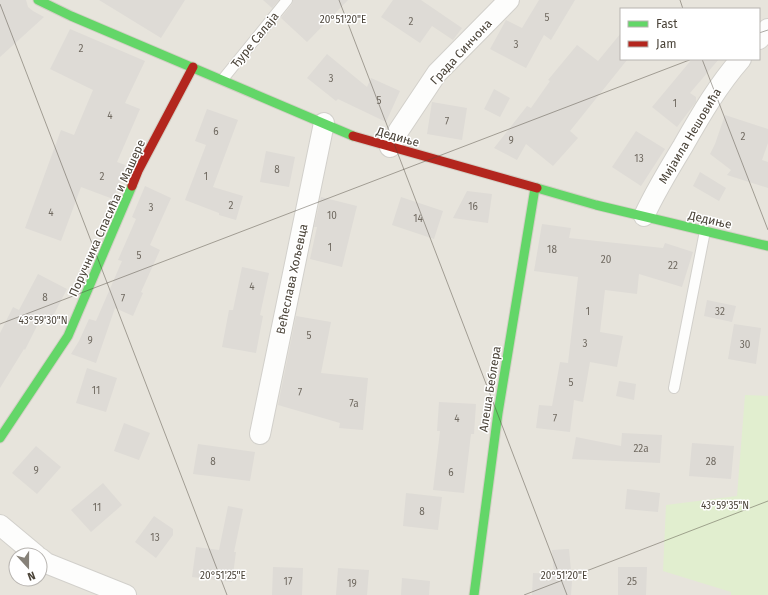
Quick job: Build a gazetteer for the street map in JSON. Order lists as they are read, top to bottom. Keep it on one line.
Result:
{"streets":{"street":["Града Синчона","Мијаила Нешовића","Дедиње","Поручника Спасића и Машере","Већеслава Хољевца","Алеша Беблера"],"lane":["Ђуре Салаја"]},"crossings":[["Ђуре Салаја","Дедиње"],["Града Синчона","Дедиње"],["Мијаила Нешовића","Дедиње"],["Дедиње","Поручника Спасића и Машере"],["Дедиње","Већеслава Хољевца"],["Дедиње","Алеша Беблера"]],"house_numbers":["5","2","3","2","3","5","1","4","7","6","2","9","13","8","2","1","2","16","3","4","10","14","1","18","5","20","22","4","8","7","1","32","5","9","3","30","5","11","7","7a","4","7","22a","8","28","9","6","11","8","13","17","25","19"],"legend":["Fast","Jam"],"north":"bottom","coordinates":["20°51'20\"E","43°59'30\"N","43°59'35\"N","20°51'25\"E"]}
